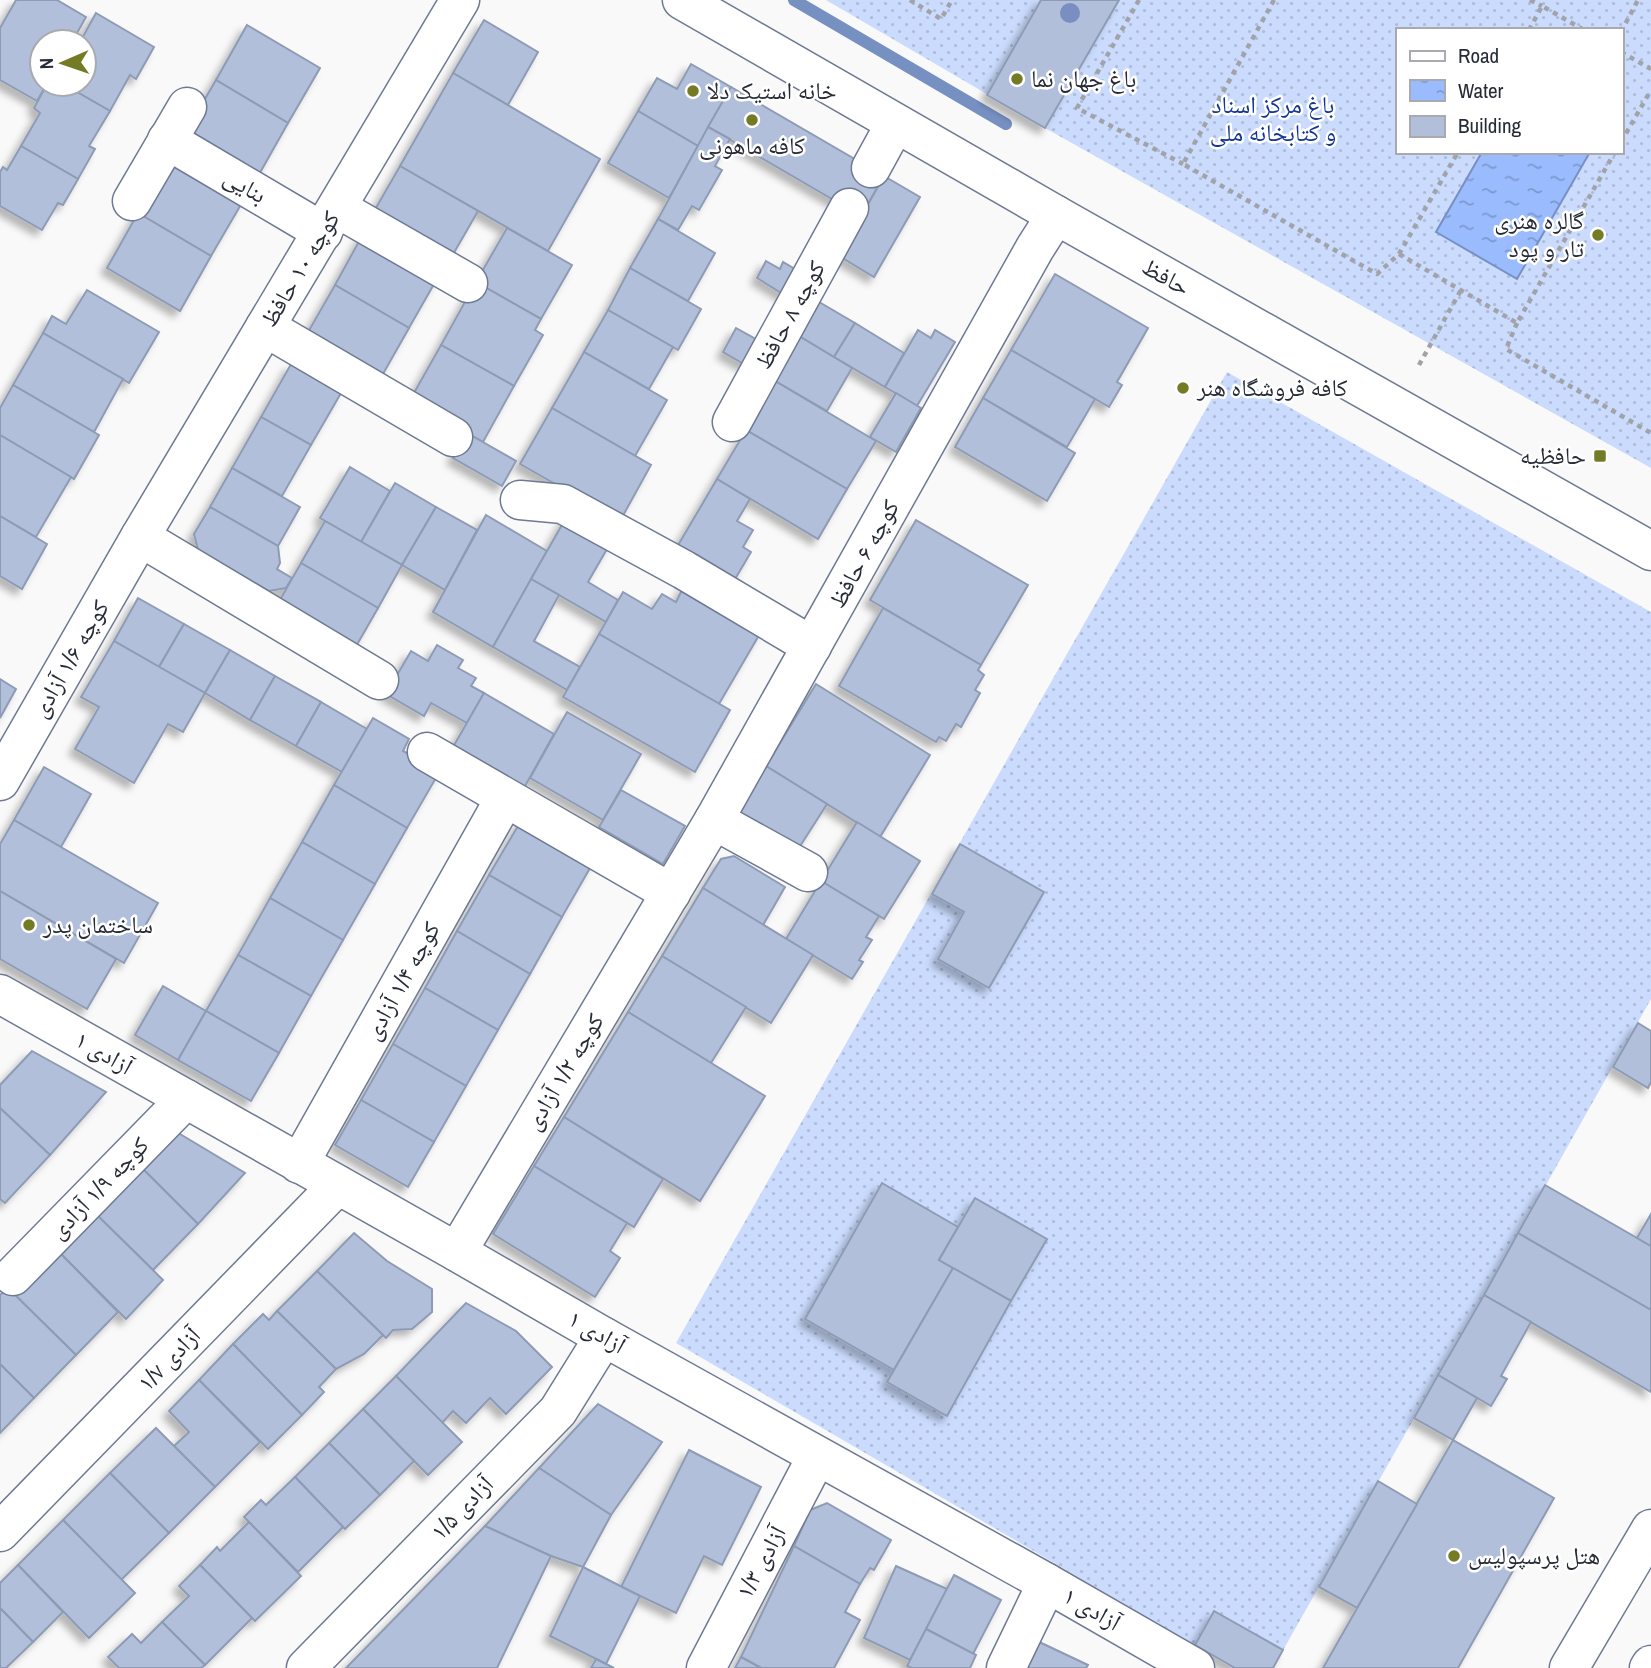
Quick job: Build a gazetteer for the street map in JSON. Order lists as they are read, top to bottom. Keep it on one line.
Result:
{"streets":{"street":["بنایی","کوچه ۱۰ حافظ","حافظ","کوچه ۸ حافظ","کوچه ۶ حافظ","کوچه ۱/۶ آزادی","کوچه ۱/۴ آزادی","آزادی ۱","کوچه ۱/۲ آزادی","کوچه ۱/۹ آزادی","آزادی ۱/۷","آزادی ۱/۵","آزادی ۱/۳"]},"crossings":[["بنایی","کوچه ۱۰ حافظ"],["کوچه ۱۰ حافظ","کوچه ۱/۶ آزادی"],["حافظ","کوچه ۶ حافظ"],["کوچه ۶ حافظ","کوچه ۱/۲ آزادی"],["کوچه ۱/۴ آزادی","آزادی ۱"],["آزادی ۱","کوچه ۱/۲ آزادی"],["آزادی ۱","کوچه ۱/۹ آزادی"],["آزادی ۱","آزادی ۱/۷"],["آزادی ۱","آزادی ۱/۵"],["آزادی ۱","آزادی ۱/۳"]],"parks":["باغ مرکز اسناد و کتابخانه ملی"],"places":{"other":["باغ جهان نما","خانه استیک دلا","کافه ماهونی","گالره هنری تار و پود","کافه فروشگاه هنر","ساختمان پدر","هتل پرسپولیس"],"transit":["حافظیه"]},"legend":["Road","Water","Building"],"north":"left"}
